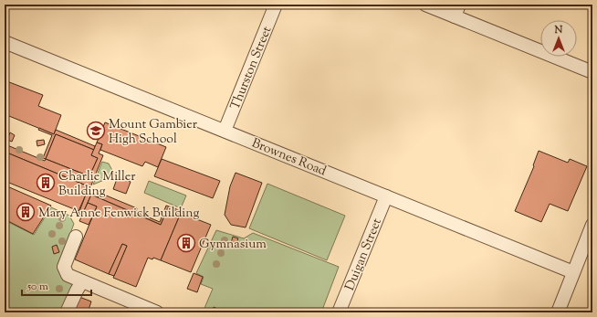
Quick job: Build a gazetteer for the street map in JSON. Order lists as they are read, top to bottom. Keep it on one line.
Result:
{"streets":{"street":["Thurston Street","Brownes Road","Duigan Street"]},"crossings":[["Thurston Street","Brownes Road"],["Brownes Road","Duigan Street"]],"places":{"school or university":["Mount Gambier High School"],"building":["Charlie Miller Building","Mary Anne Fenwick Building","Gymnasium"]},"scale_bar":"50 m","north":"top"}
